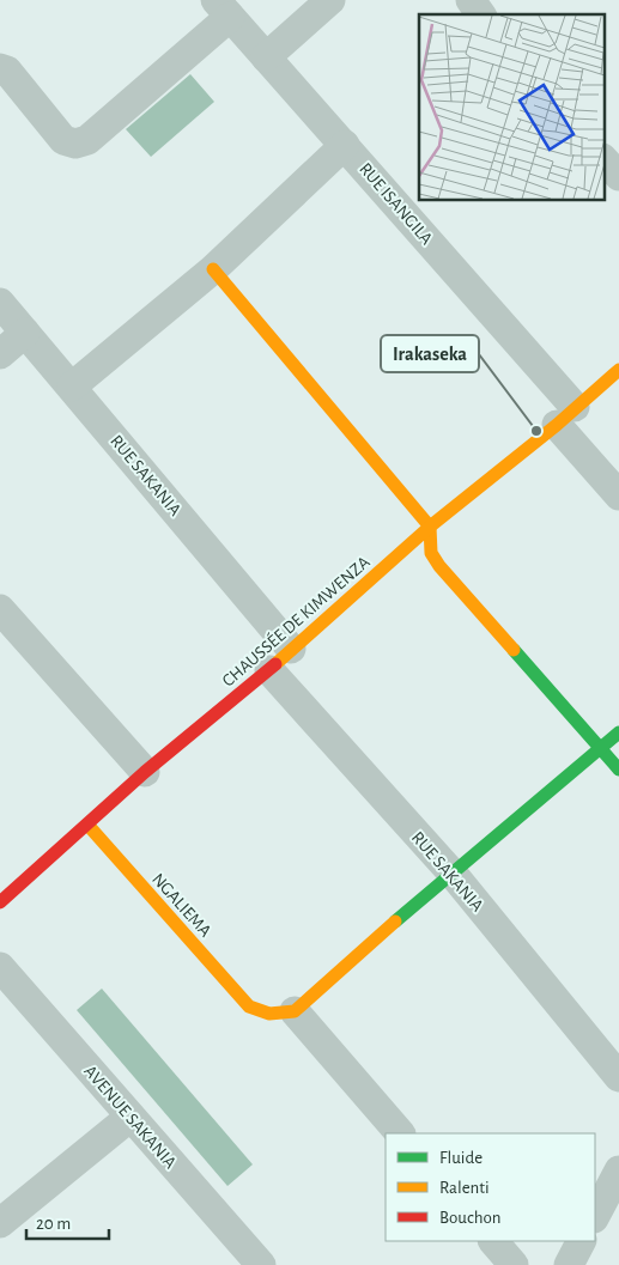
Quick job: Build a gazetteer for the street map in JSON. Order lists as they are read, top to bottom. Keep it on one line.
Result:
{"streets":{"street":["RUE ISANGILA","RUE SAKANIA","CHAUSSÉE DE KIMWENZA","NGALIEMA","AVENUE SAKANIA"]},"crossings":[["RUE ISANGILA","CHAUSSÉE DE KIMWENZA"],["RUE SAKANIA","CHAUSSÉE DE KIMWENZA"],["CHAUSSÉE DE KIMWENZA","NGALIEMA"]],"places":["Irakaseka"],"legend":["Fluide","Ralenti","Bouchon"],"scale_bar":"20 m"}
